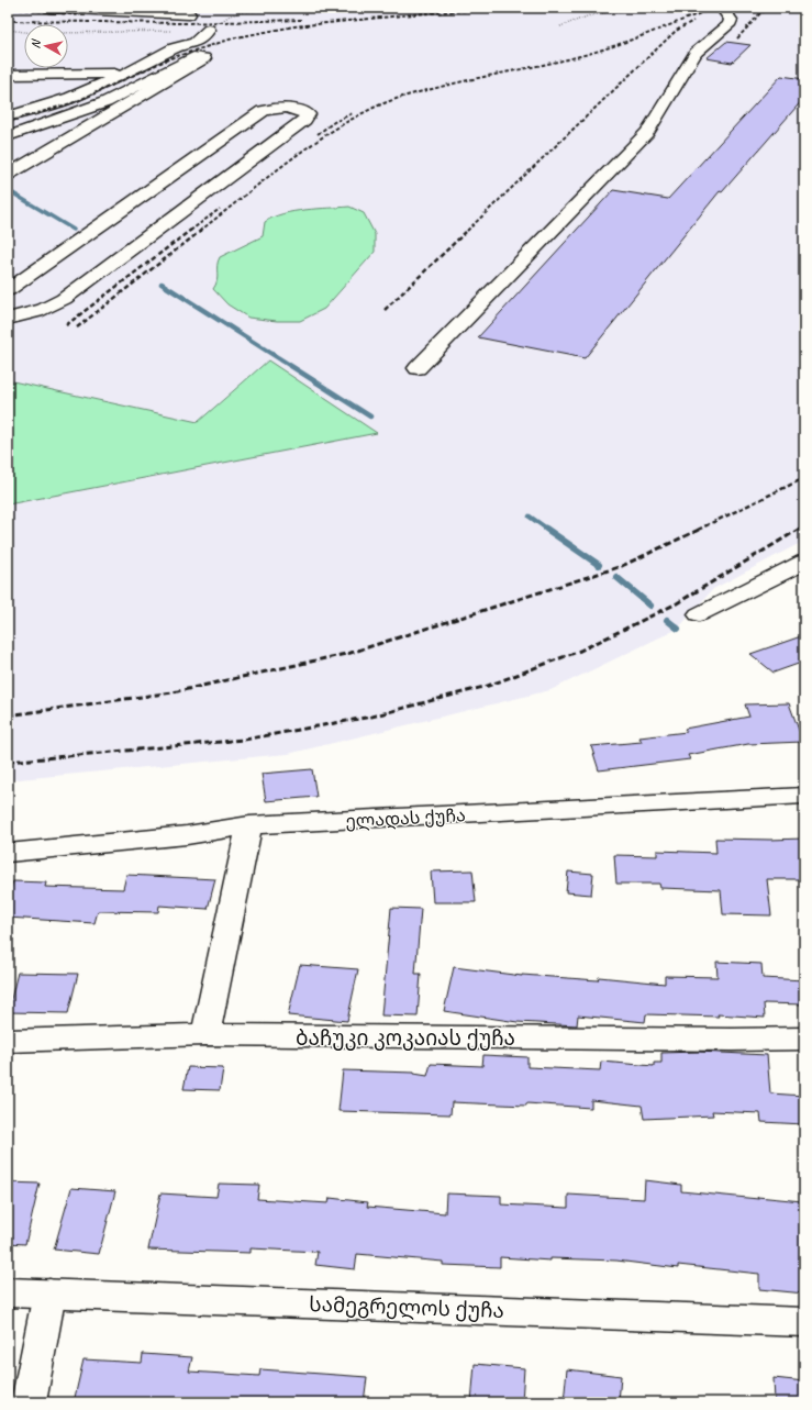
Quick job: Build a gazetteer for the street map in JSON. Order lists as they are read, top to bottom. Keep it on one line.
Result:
{"streets":{"street":["ელადას ქუჩა","ბაჩუკი კოკაიას ქუჩა","სამეგრელოს ქუჩა"]},"north":"left"}
